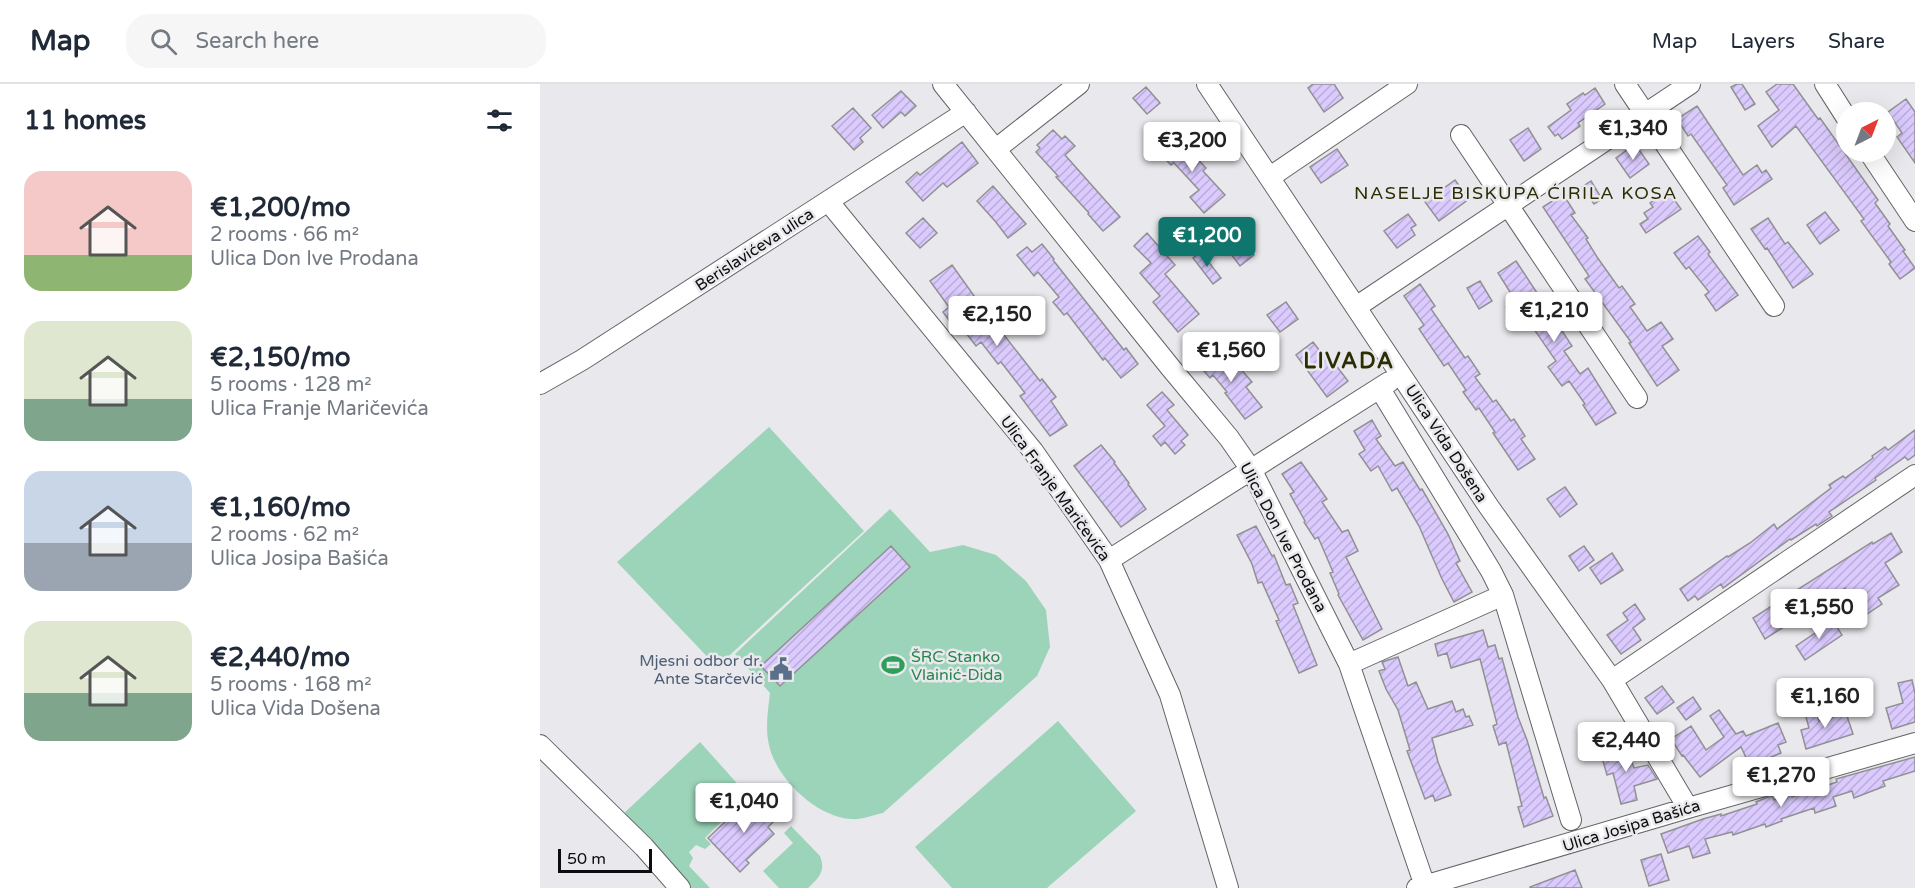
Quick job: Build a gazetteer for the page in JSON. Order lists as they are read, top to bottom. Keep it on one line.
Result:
{"streets":{"street":["Berislavićeva ulica","Ulica Vida Došena","Ulica Franje Maričevića","Ulica Don Ive Prodana","Ulica Josipa Bašića"]},"crossings":[["Berislavićeva ulica","Ulica Franje Maričevića"],["Berislavićeva ulica","Ulica Don Ive Prodana"],["Ulica Vida Došena","Ulica Josipa Bašića"],["Ulica Don Ive Prodana","Ulica Josipa Bašića"]],"districts":["NASELJE BISKUPA ĆIRILA KOSA","LIVADA"],"places":{"sports":["ŠRC Stanko Vlainić-Dida"],"public building":["Mjesni odbor dr. Ante Starčević"]},"scale_bar":"50 m","north":"top right","page":{"header":"Map","search":"Search here","nav":["Map","Layers","Share"],"heading":"11 homes","price":["€1,340","€3,200","€1,200","€1,210","€2,150","€1,560","€1,550","€1,160","€2,440","€1,270","€1,040"],"list":[{"name":"€1,200/mo","note":"2 rooms · 66 m² · Ulica Don Ive Prodana"},{"name":"€2,150/mo","note":"5 rooms · 128 m² · Ulica Franje Maričevića"},{"name":"€1,160/mo","note":"2 rooms · 62 m² · Ulica Josipa Bašića"},{"name":"€2,440/mo","note":"5 rooms · 168 m² · Ulica Vida Došena"}],"scale":"50 m"}}
